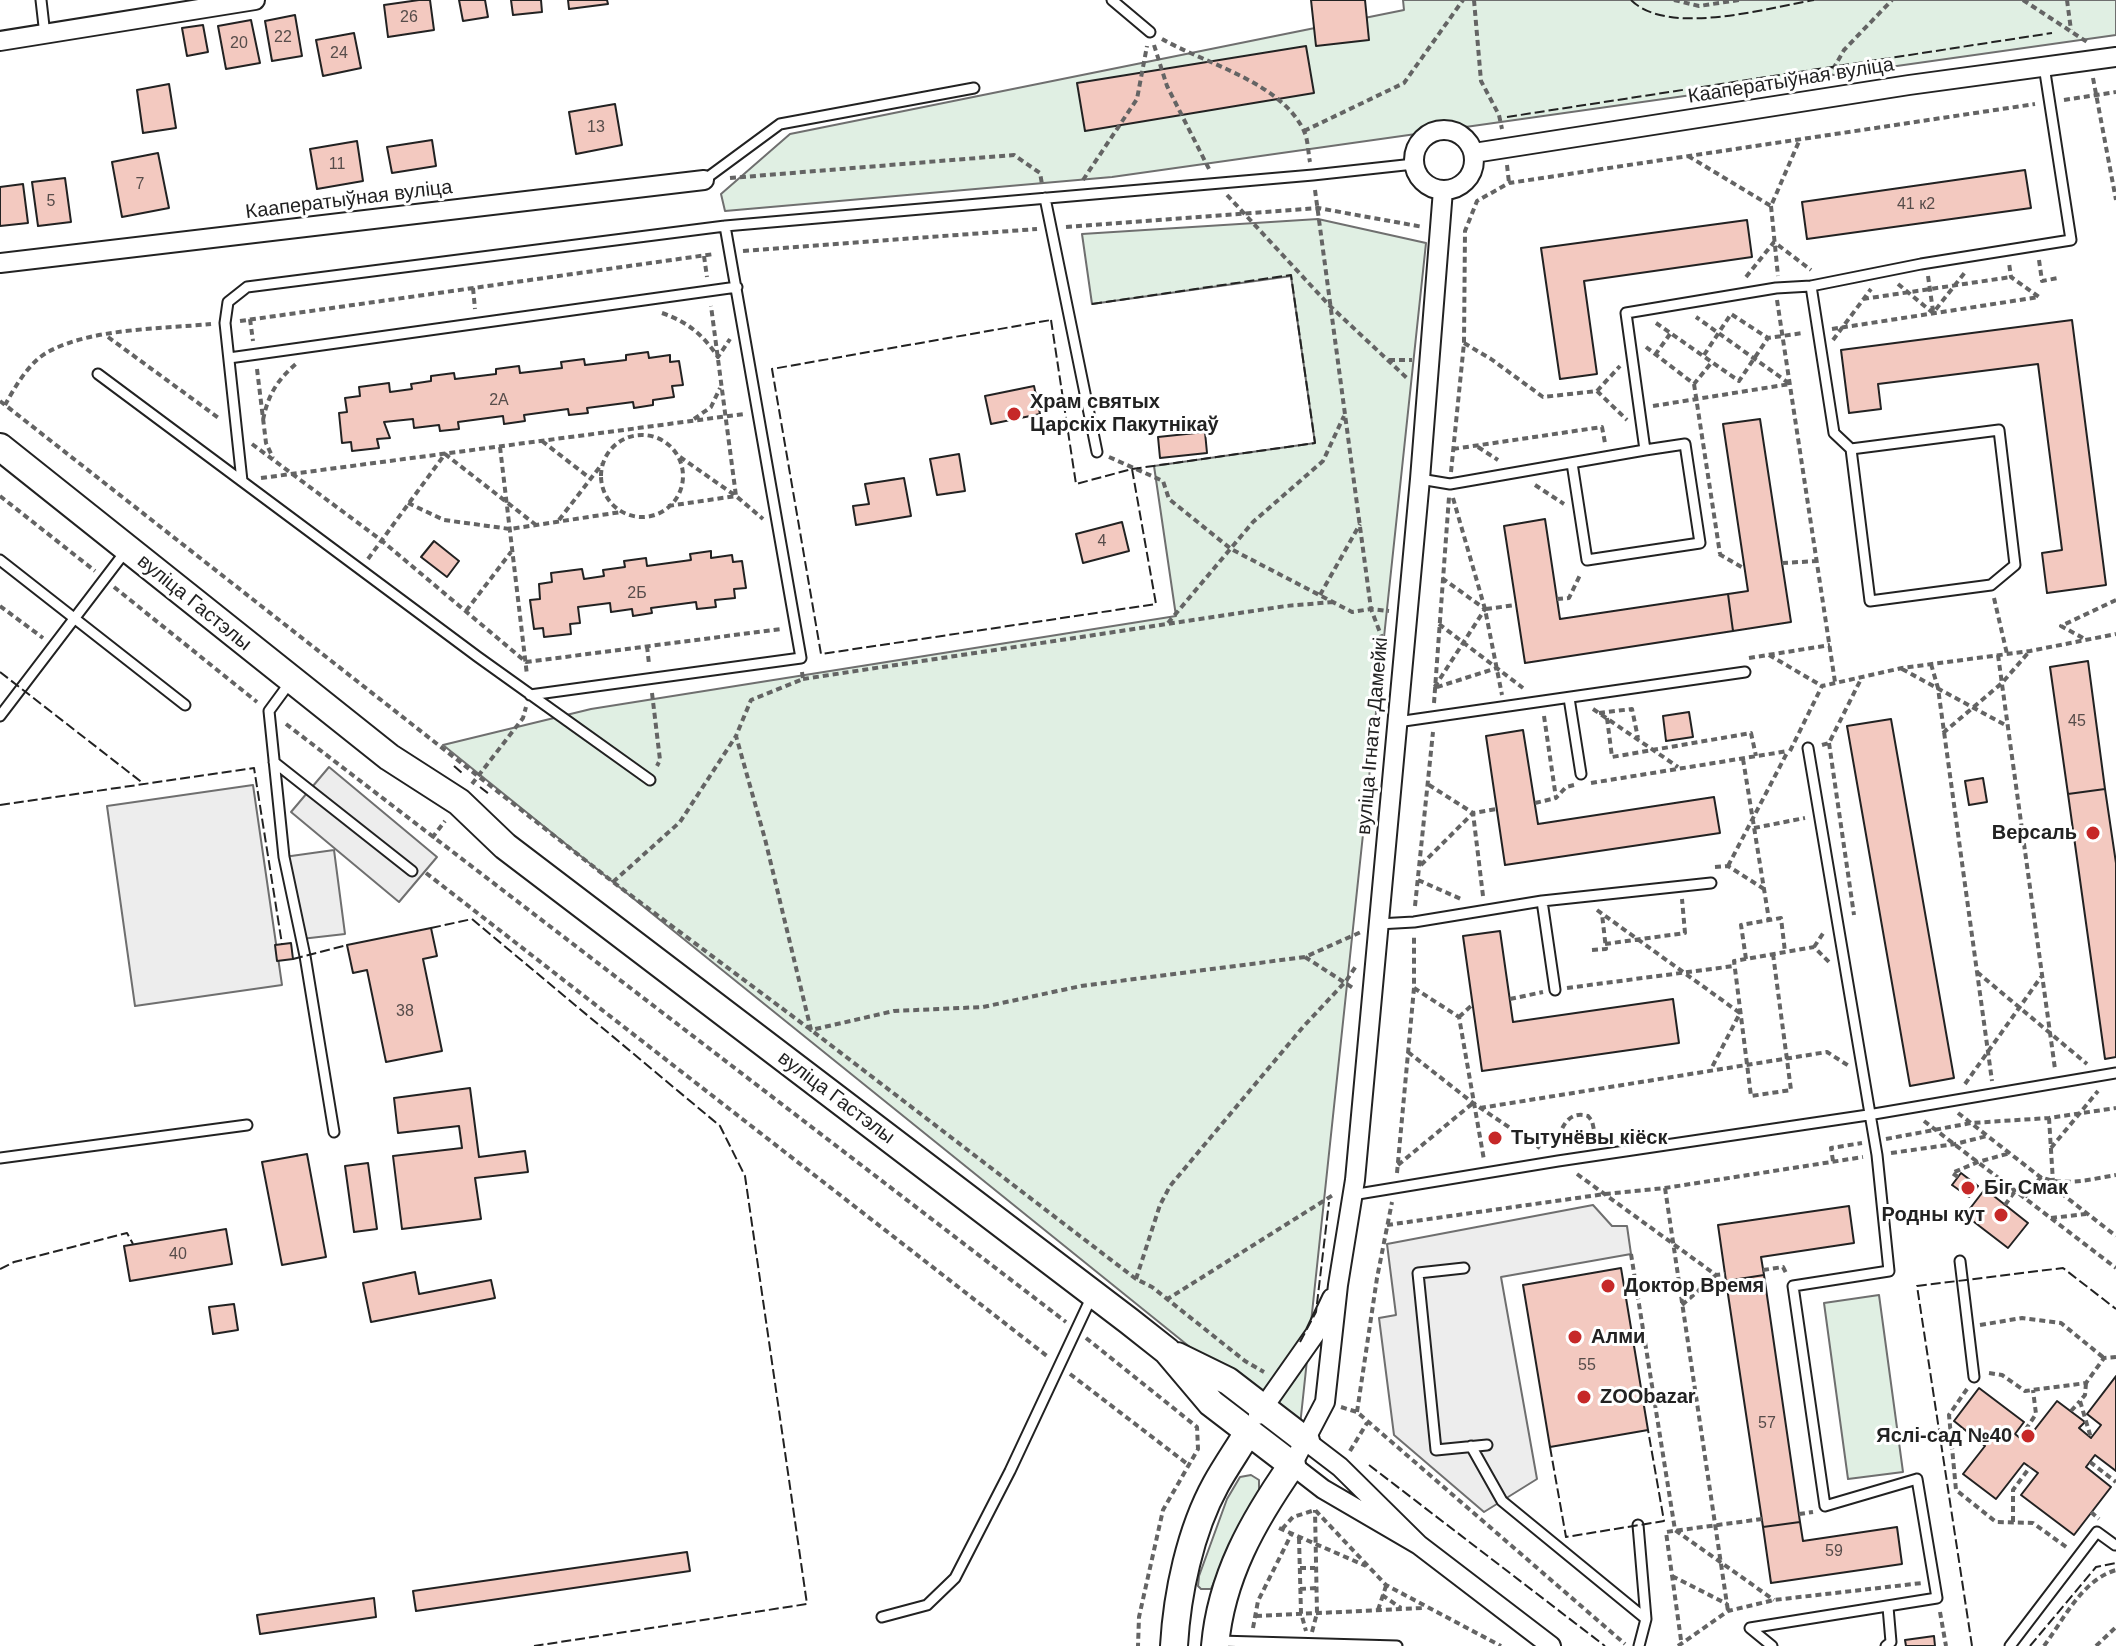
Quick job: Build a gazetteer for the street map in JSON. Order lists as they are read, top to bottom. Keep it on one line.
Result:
{"streets":{"main road":["вуліца Гастэлы"],"street":["Кааператыўная вуліца","вуліца Ігната Дамейкі"]},"crossings":[["Кааператыўная вуліца","вуліца Ігната Дамейкі"],["вуліца Гастэлы","вуліца Ігната Дамейкі"]],"places":["Храм святых Царскіх Пакутнікаў","Версаль","Тытунёвы кіёск","Біг Смак","Родны кут","Доктор Время","Алми","ZOObazar","Яслі-сад №40"],"house_numbers":["26","22","20","24","13","11","7","5","41 к2","2А","4","2Б","45","38","40","55","57","59"]}
